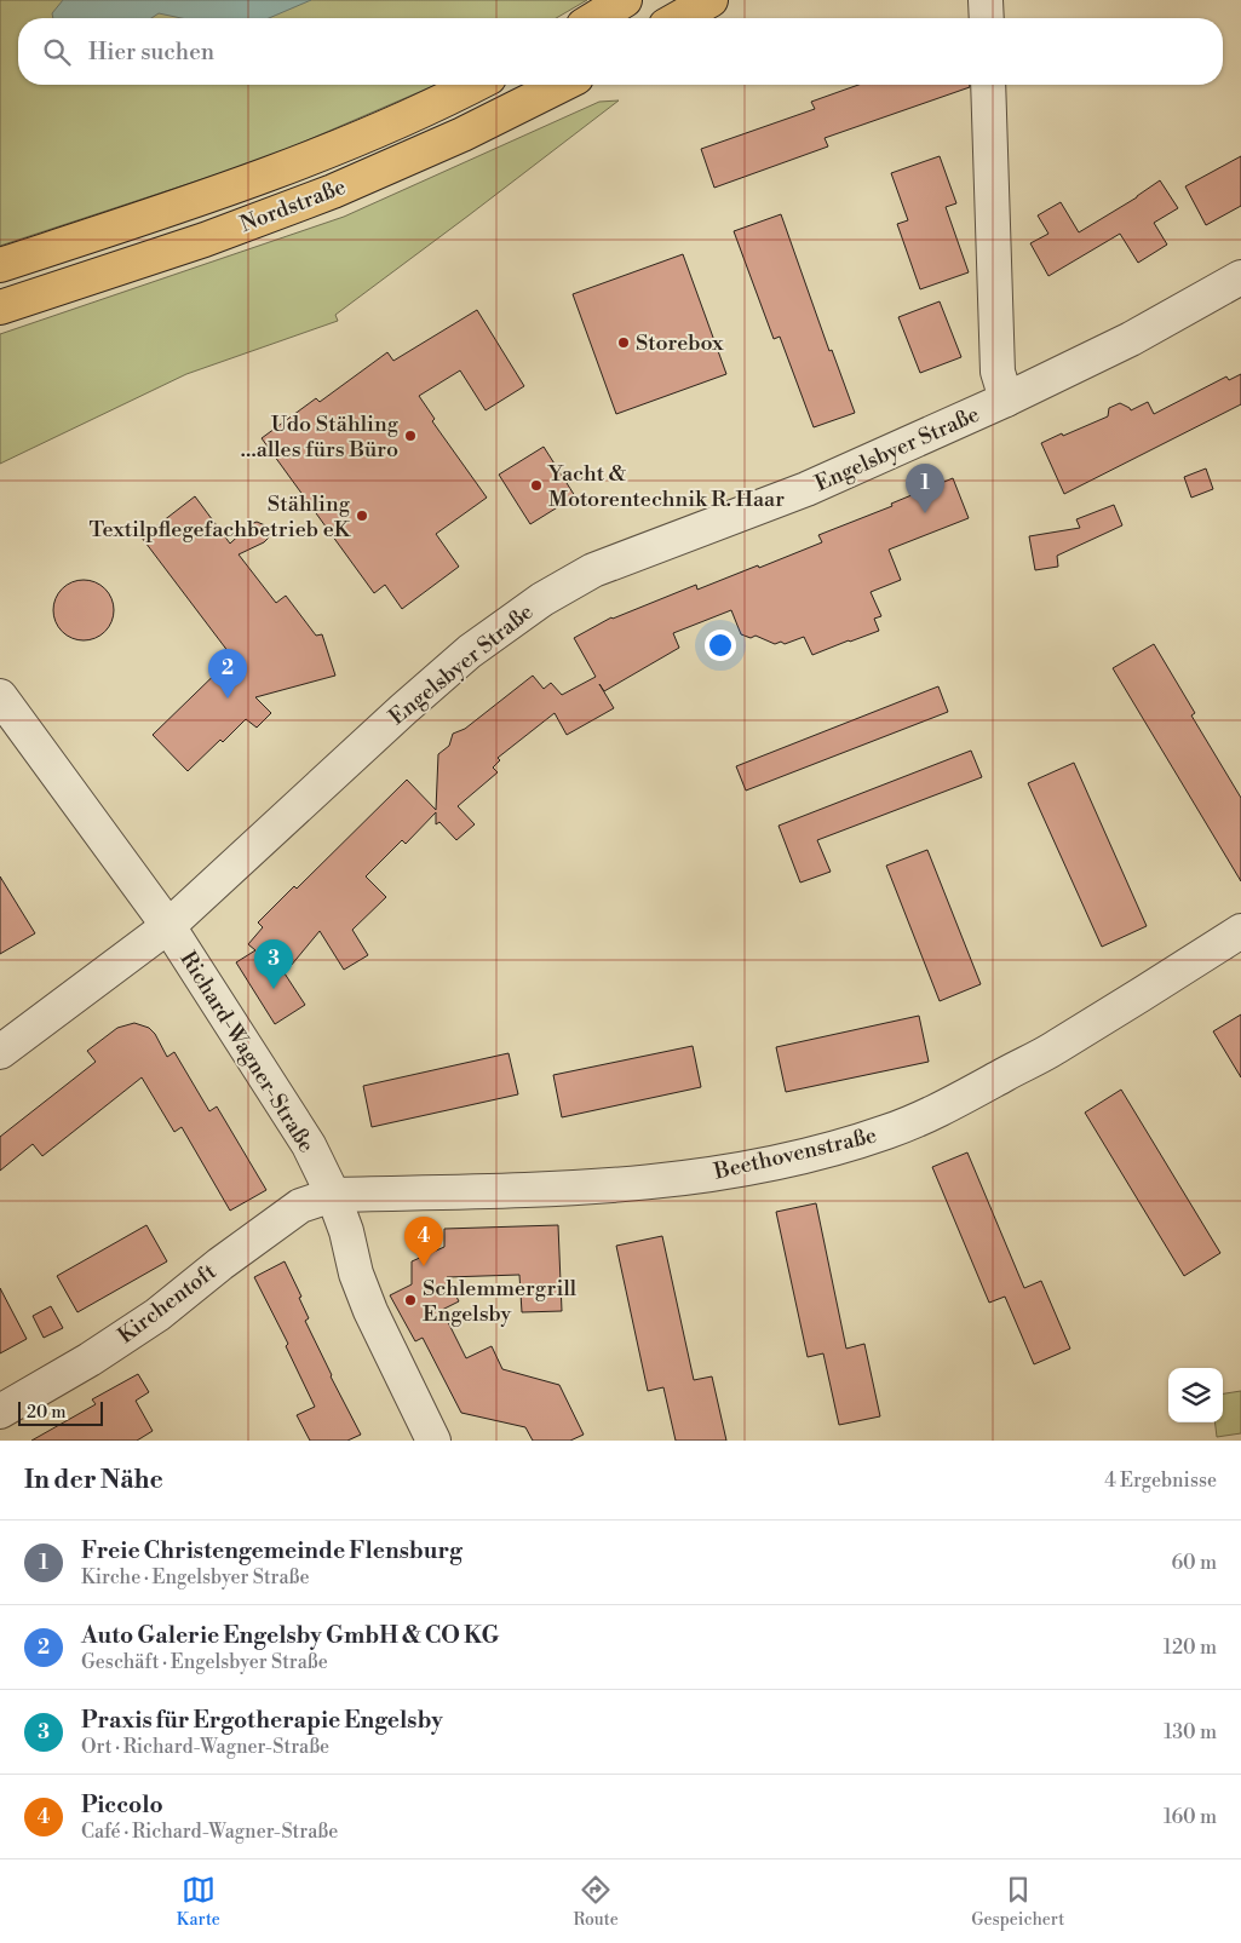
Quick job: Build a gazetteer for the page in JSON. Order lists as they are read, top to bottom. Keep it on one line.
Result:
{"streets":{"main road":["Nordstraße"],"street":["Engelsbyer Straße","Richard-Wagner-Straße","Beethovenstraße","Kirchentoft"]},"crossings":[["Engelsbyer Straße","Richard-Wagner-Straße"],["Richard-Wagner-Straße","Beethovenstraße"],["Richard-Wagner-Straße","Kirchentoft"],["Beethovenstraße","Kirchentoft"]],"places":["Storebox","Udo Stähling …alles fürs Büro","Yacht & Motorentechnik R. Haar","Stähling Textilpflegefachbetrieb eK","Schlemmergrill Engelsby"],"scale_bar":"20 m","page":{"search":"Hier suchen","pins":["1","2","3","4"],"scale":"20 m","heading":["In der Nähe","4 Ergebnisse"],"list":[{"mark":"1","name":"Freie Christengemeinde Flensburg","note":"Kirche · Engelsbyer Straße","value":"60 m"},{"mark":"2","name":"Auto Galerie Engelsby GmbH & CO KG","note":"Geschäft · Engelsbyer Straße","value":"120 m"},{"mark":"3","name":"Praxis für Ergotherapie Engelsby","note":"Ort · Richard-Wagner-Straße","value":"130 m"},{"mark":"4","name":"Piccolo","note":"Café · Richard-Wagner-Straße","value":"160 m"}],"nav":["Karte","Route","Gespeichert"]}}
